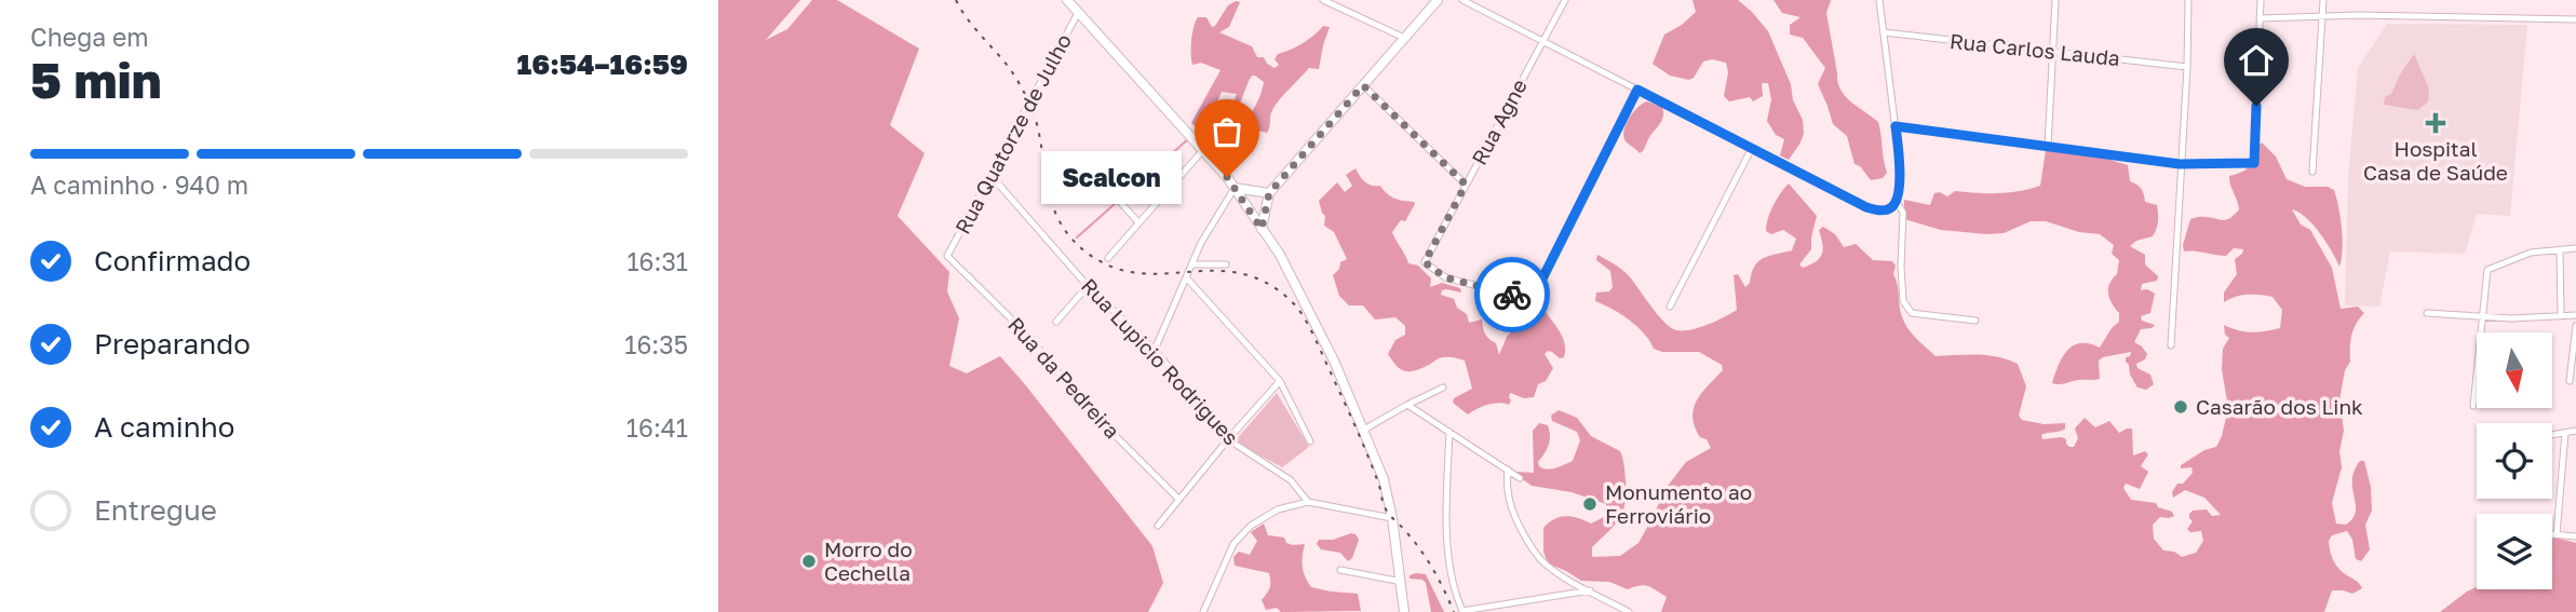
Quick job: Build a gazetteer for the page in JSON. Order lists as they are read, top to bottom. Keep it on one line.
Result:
{"streets":{"street":["Rua Carlos Lauda","Rua Agne","Rua Quatorze de Julho","Rua Lupicio Rodrigues","Rua da Pedreira"]},"crossings":[["Rua Quatorze de Julho","Rua Lupicio Rodrigues"],["Rua Quatorze de Julho","Rua da Pedreira"]],"places":{"health":["Hospital Casa de Saúde"],"other":["Scalcon","Casarão dos Link","Monumento ao Ferroviário","Morro do Cechella"]},"north":"bottom","page":{"heading":["5 min","Chega em","16:54–16:59"],"bar":"A caminho · 940 m","bubble":"Scalcon","list":[["Confirmado","16:31"],["Preparando","16:35"],["A caminho","16:41"],"Entregue"]}}
